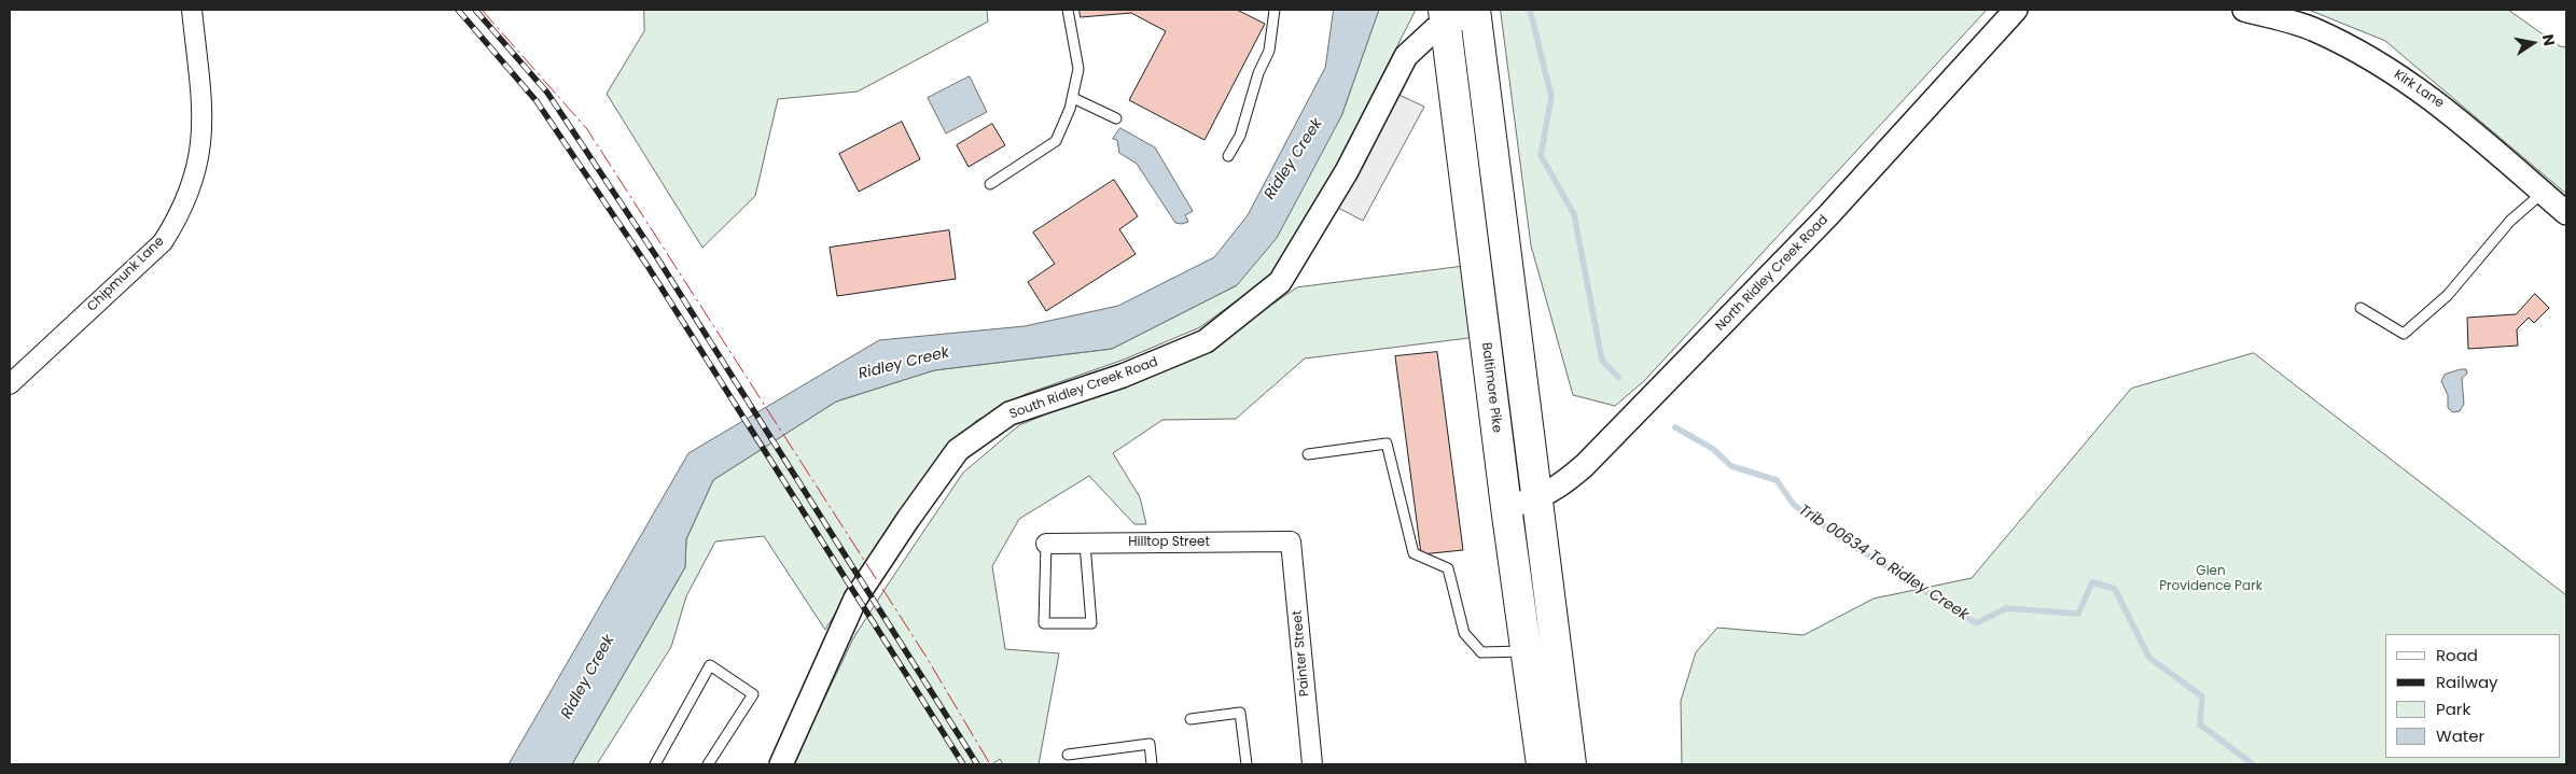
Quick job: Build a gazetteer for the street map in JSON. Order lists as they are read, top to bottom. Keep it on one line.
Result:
{"streets":{"main road":["Baltimore Pike"],"street":["Kirk Lane","North Ridley Creek Road","Chipmunk Lane","South Ridley Creek Road","Hilltop Street","Painter Street"]},"crossings":[["North Ridley Creek Road","Baltimore Pike"],["Baltimore Pike","South Ridley Creek Road"],["Hilltop Street","Painter Street"]],"water":["Ridley Creek","Trib 00634 To Ridley Creek"],"parks":["Glen Providence Park"],"legend":["Road","Railway","Park","Water"],"north":"right"}
